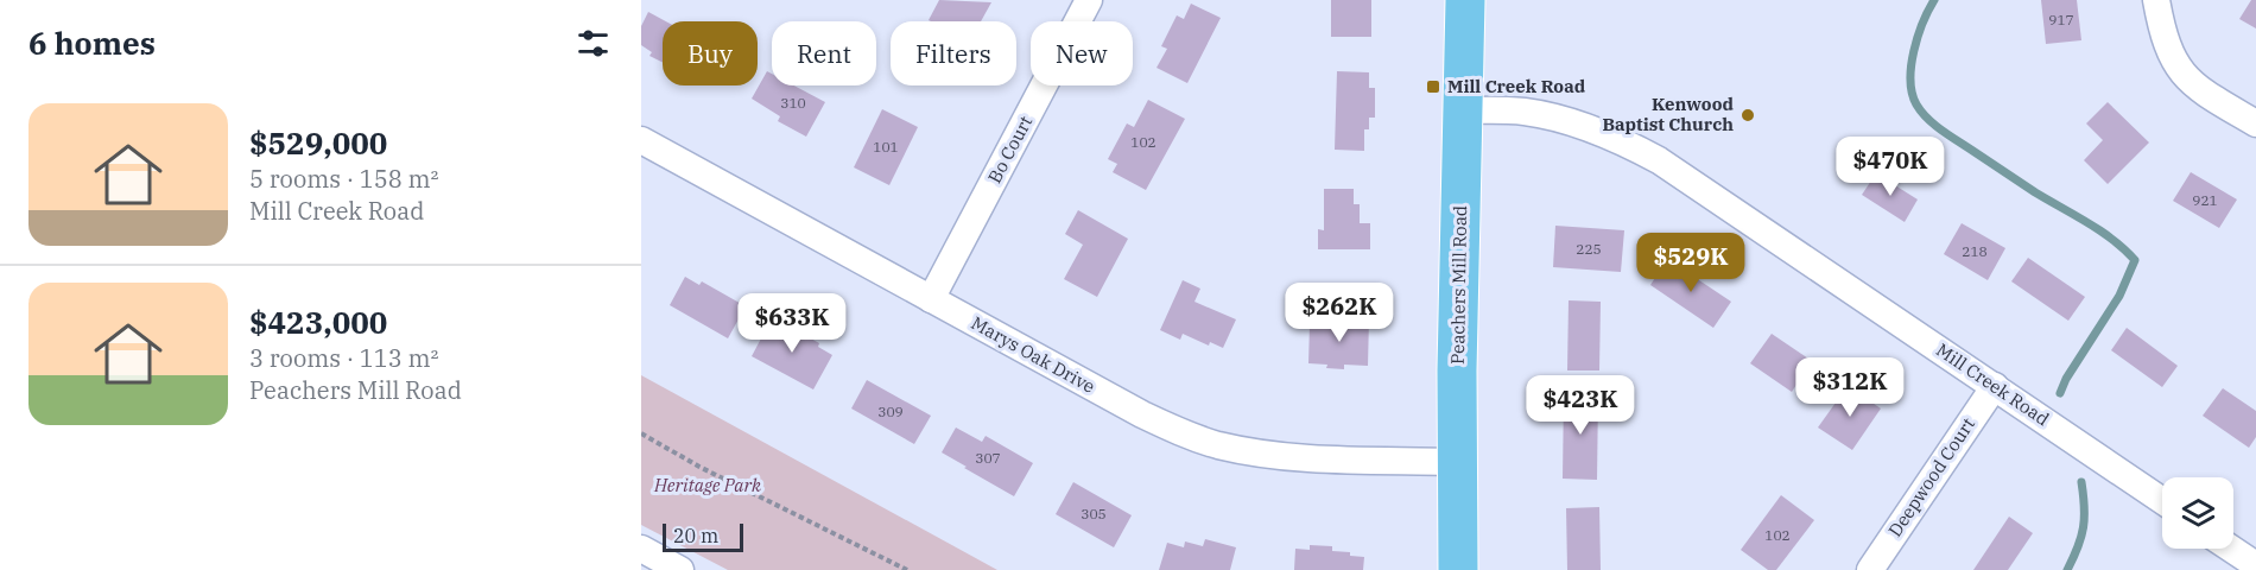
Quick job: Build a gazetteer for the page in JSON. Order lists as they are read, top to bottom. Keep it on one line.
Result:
{"streets":{"main road":["Peachers Mill Road"],"street":["Bo Court","Marys Oak Drive","Mill Creek Road","Deepwood Court"]},"crossings":[["Bo Court","Marys Oak Drive"],["Peachers Mill Road","Marys Oak Drive"],["Peachers Mill Road","Mill Creek Road"],["Mill Creek Road","Deepwood Court"]],"parks":["Heritage Park"],"places":{"transit":["Mill Creek Road"],"other":["Kenwood Baptist Church"]},"house_numbers":["917","310","102","101","921","225","218","309","307","305","102"],"scale_bar":"20 m","page":{"heading":"6 homes","chip":["Buy","Rent","Filters","New"],"list":[{"name":"$529,000","note":"5 rooms · 158 m² · Mill Creek Road"},{"name":"$423,000","note":"3 rooms · 113 m² · Peachers Mill Road"}],"price":["$470K","$529K","$262K","$633K","$312K","$423K"],"scale":"20 m"}}
